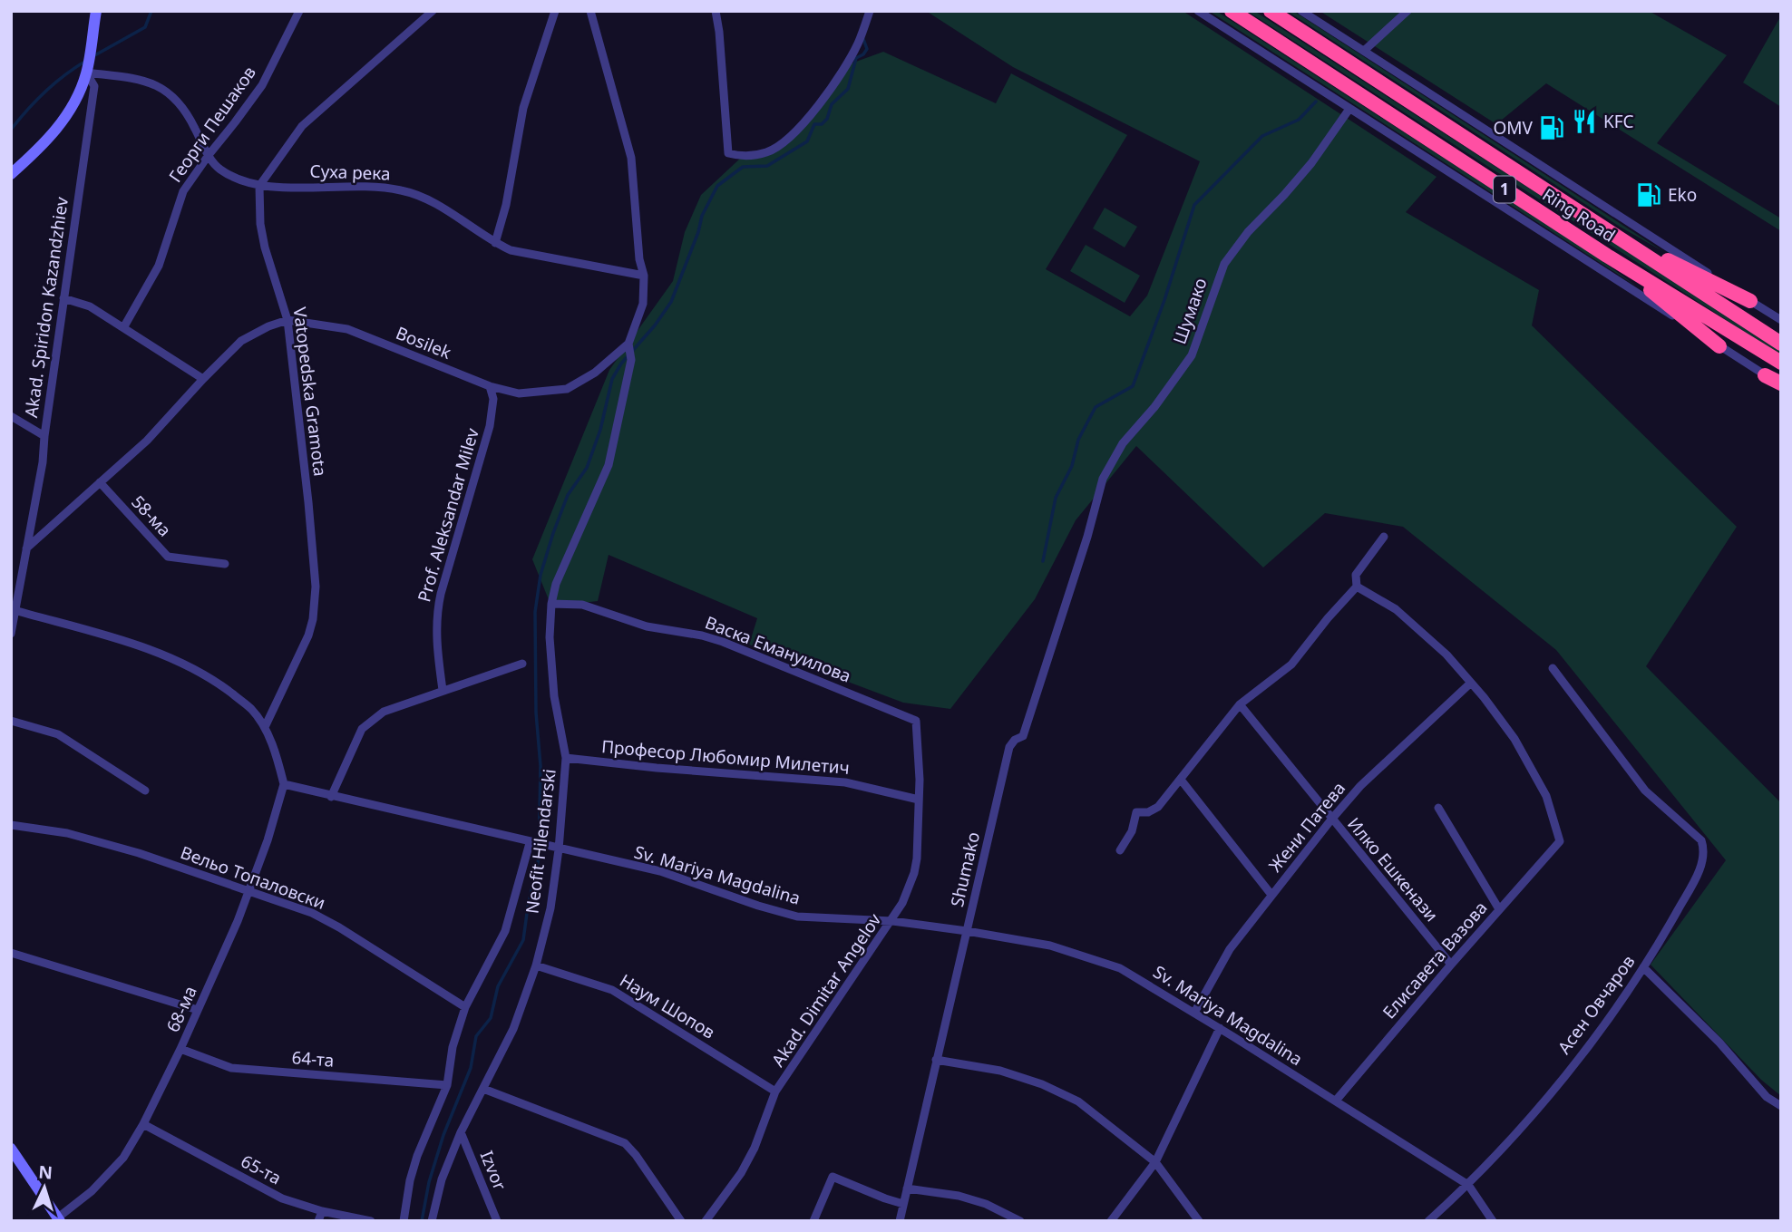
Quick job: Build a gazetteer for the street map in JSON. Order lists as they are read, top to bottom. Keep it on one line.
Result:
{"streets":{"highway":["1","Ring Road"],"street":["Георги Пешаков","Суха река","Akad. Spiridon Kazandzhiev","Bosilek","Vatopedska Gramota","Prof. Aleksandar Milev","58-ма","Васка Емануилова","Професор Любомир Милетич","Жени Патева","Neofit Hilendarski","Shumako","Илко Ешкенази","Sv. Mariya Magdalina","Вельо Топаловски","Елисавета Вазова","Akad. Dimitar Angelov","Асен Овчаров","Наум Шопов","68-ма","64-та","65-та","Izvor"]},"crossings":[["Георги Пешаков","Суха река"],["Суха река","Akad. Spiridon Kazandzhiev"],["Суха река","Bosilek"],["Суха река","Vatopedska Gramota"],["Akad. Spiridon Kazandzhiev","Bosilek"],["Bosilek","Vatopedska Gramota"],["Bosilek","Prof. Aleksandar Milev"],["Bosilek","58-ма"],["Bosilek","Neofit Hilendarski"],["Васка Емануилова","Neofit Hilendarski"],["Васка Емануилова","Akad. Dimitar Angelov"],["Професор Любомир Милетич","Neofit Hilendarski"],["Професор Любомир Милетич","Akad. Dimitar Angelov"],["Жени Патева","Илко Ешкенази"],["Жени Патева","Sv. Mariya Magdalina"],["Жени Патева","Елисавета Вазова"],["Neofit Hilendarski","Sv. Mariya Magdalina"],["Neofit Hilendarski","Вельо Топаловски"],["Neofit Hilendarski","Наум Шопов"],["Neofit Hilendarski","64-та"],["Neofit Hilendarski","Izvor"],["Shumako","Sv. Mariya Magdalina"],["Илко Ешкенази","Елисавета Вазова"],["Sv. Mariya Magdalina","Елисавета Вазова"],["Sv. Mariya Magdalina","Akad. Dimitar Angelov"],["Sv. Mariya Magdalina","Асен Овчаров"],["Sv. Mariya Magdalina","68-ма"],["Вельо Топаловски","68-ма"],["Akad. Dimitar Angelov","Наум Шопов"],["68-ма","64-та"],["68-ма","65-та"]],"places":{"restaurant":["KFC"],"fuel station":["OMV","Eko"]},"north":"top"}
